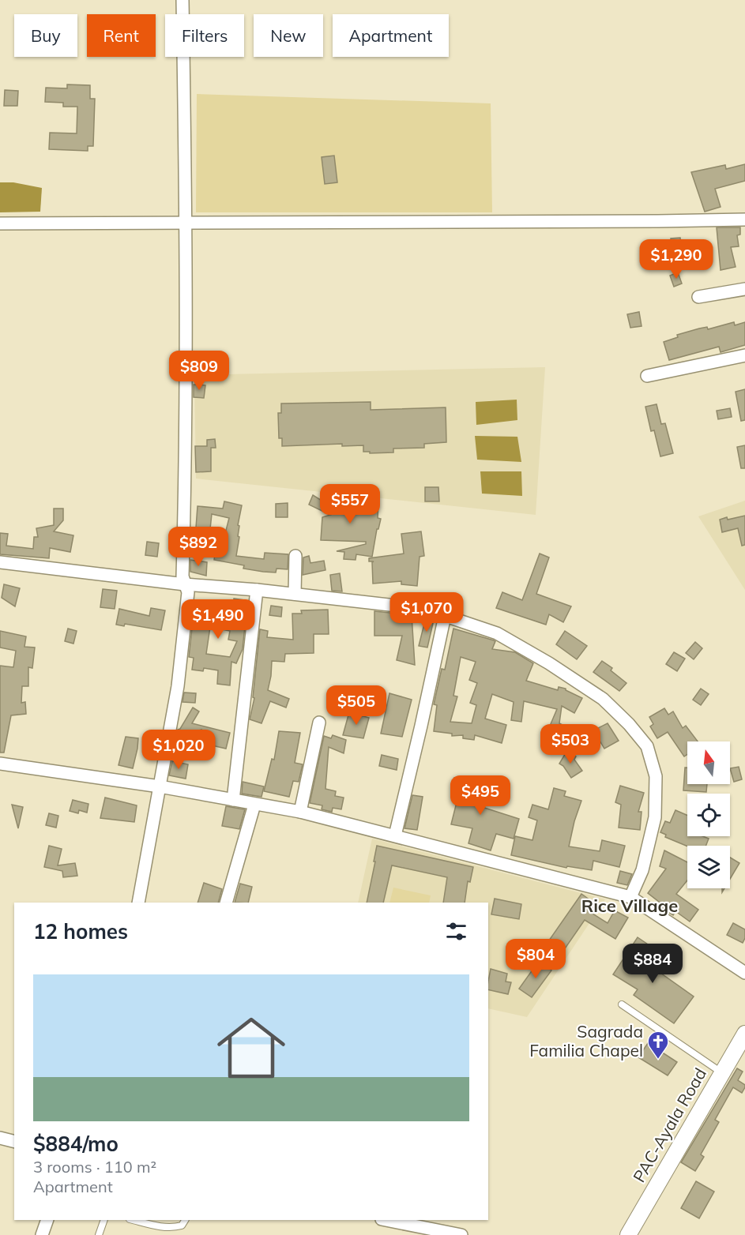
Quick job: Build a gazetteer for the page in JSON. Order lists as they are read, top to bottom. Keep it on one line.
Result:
{"streets":{"street":["PAC-Ayala Road"]},"districts":["Rice Village"],"places":{"church":["Sagrada Familia Chapel"]},"north":"top","page":{"chip":["Buy","Rent","Filters","New","Apartment"],"price":["$1,290","$809","$557","$892","$1,070","$1,490","$505","$503","$1,020","$495","$804","$884"],"heading":"12 homes","list":[{"name":"$884/mo","note":"3 rooms · 110 m² · Apartment"}]}}
